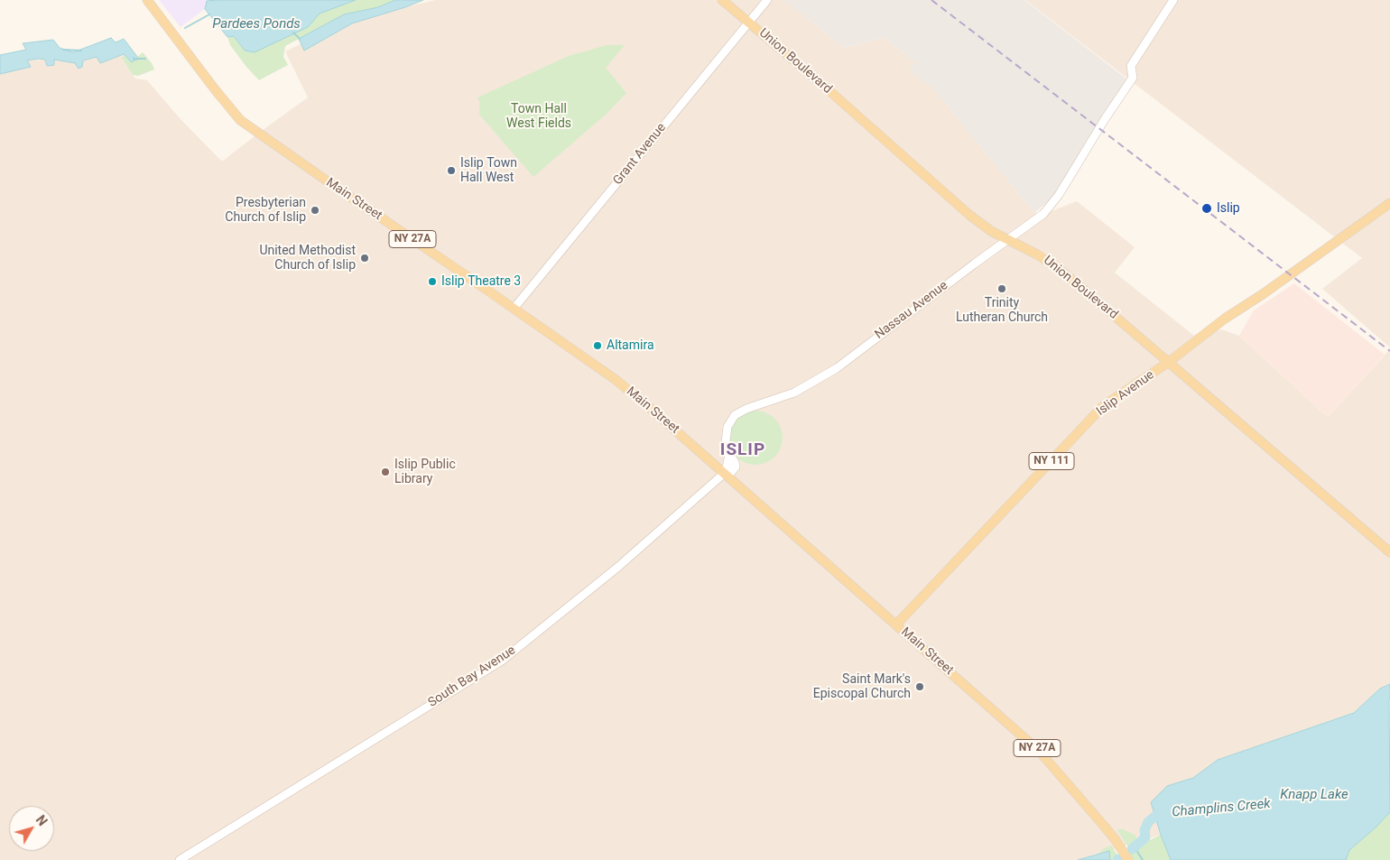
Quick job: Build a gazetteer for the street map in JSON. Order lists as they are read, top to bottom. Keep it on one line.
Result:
{"streets":{"main road":["Union Boulevard","Main Street","NY 27A","Islip Avenue","NY 111"],"street":["Grant Avenue","Nassau Avenue","South Bay Avenue"]},"crossings":[["Union Boulevard","Grant Avenue"],["Union Boulevard","Nassau Avenue"],["Union Boulevard","Islip Avenue"],["Grant Avenue","Main Street"],["Main Street","Nassau Avenue"],["Main Street","Islip Avenue"],["Main Street","South Bay Avenue"],["Nassau Avenue","South Bay Avenue"]],"districts":["ISLIP"],"water":["Pardees Ponds","Knapp Lake","Champlins Creek"],"parks":["Town Hall West Fields"],"places":["Islip Town Hall West","Islip","Presbyterian Church of Islip","United Methodist Church of Islip","Islip Theatre 3","Trinity Lutheran Church","Altamira","Islip Public Library","Saint Mark's Episcopal Church"],"north":"top right"}
